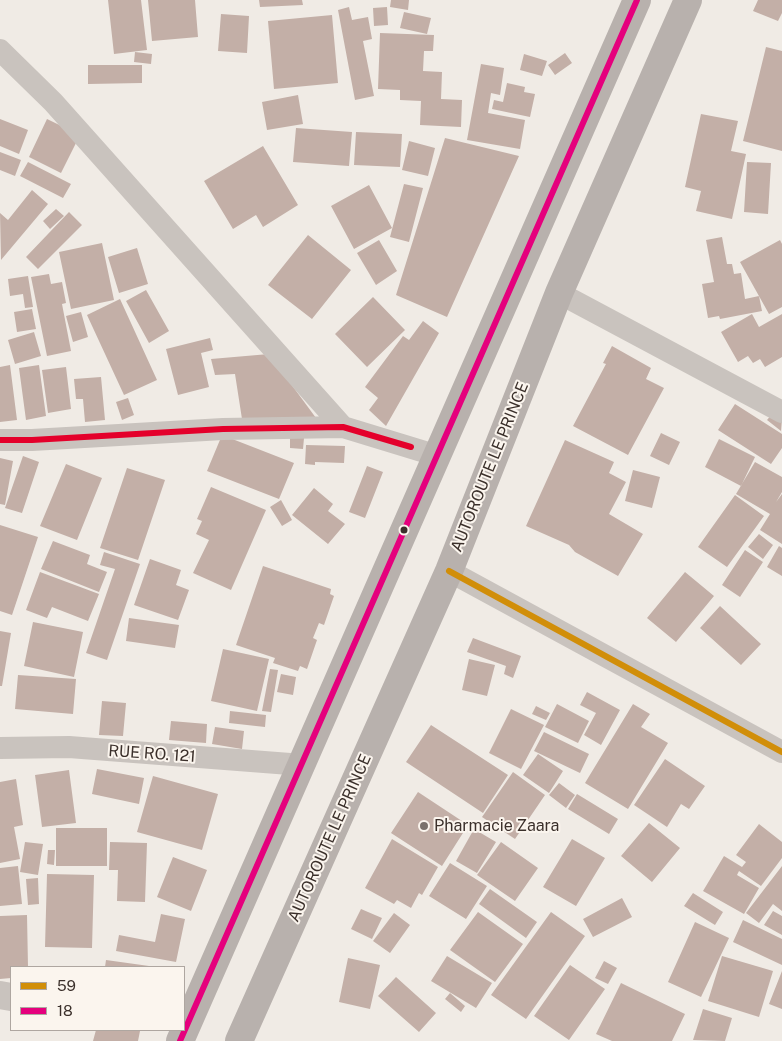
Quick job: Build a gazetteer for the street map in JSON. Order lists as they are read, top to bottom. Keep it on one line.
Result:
{"streets":{"main road":["AUTOROUTE LE PRINCE"],"street":["RUE RO. 121"]},"places":["Pharmacie Zaara"],"lines":["transit line 18","transit line 59"],"legend":["59","18"]}
